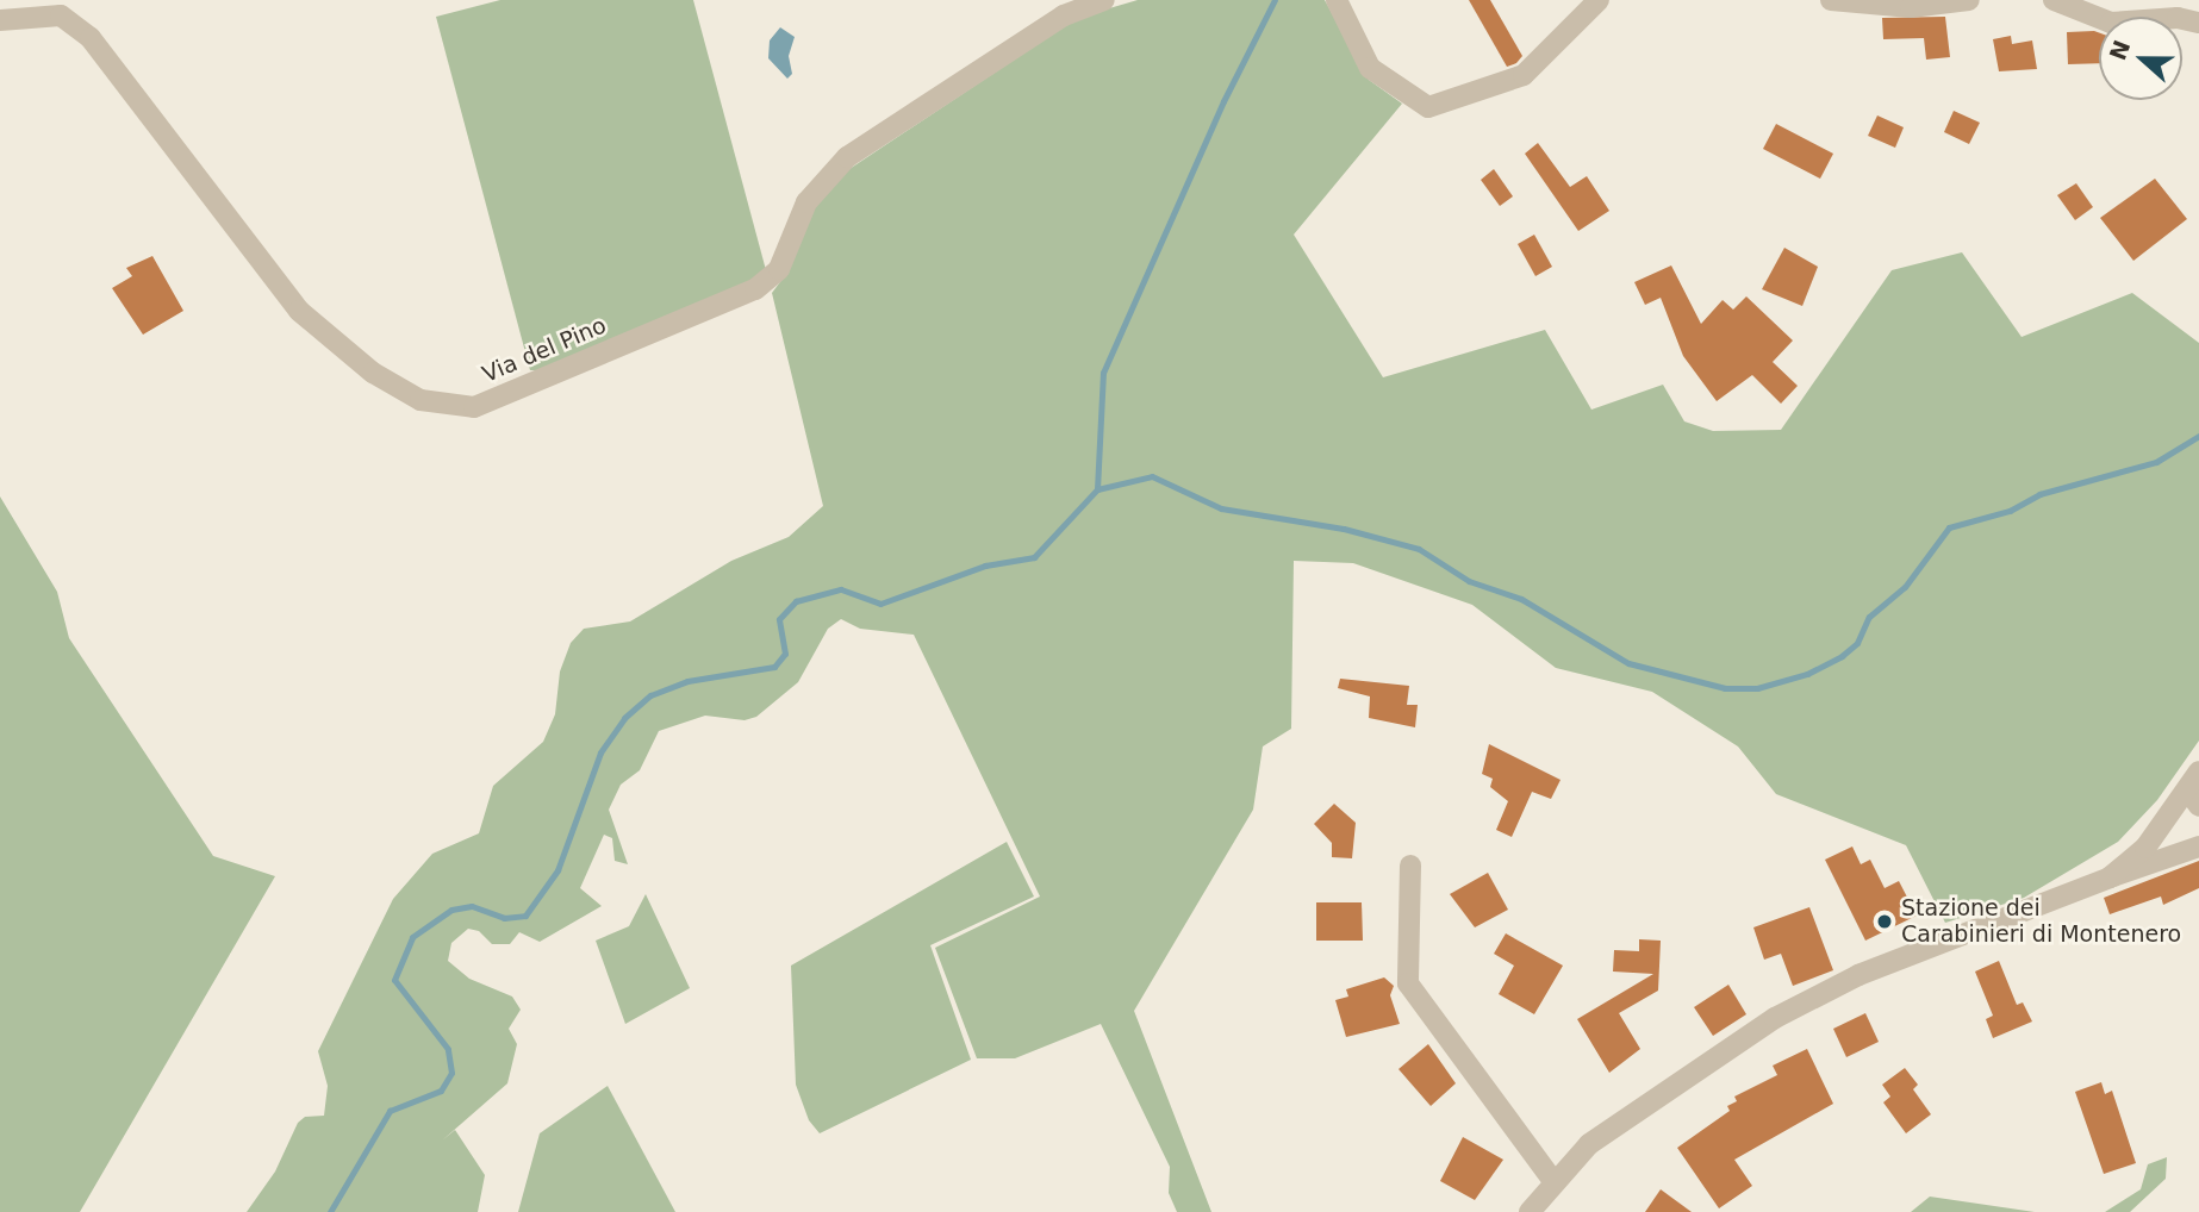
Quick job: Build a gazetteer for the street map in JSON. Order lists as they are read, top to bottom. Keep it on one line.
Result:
{"streets":{"street":["Via del Pino"]},"places":["Stazione dei Carabinieri di Montenero"],"north":"left"}
